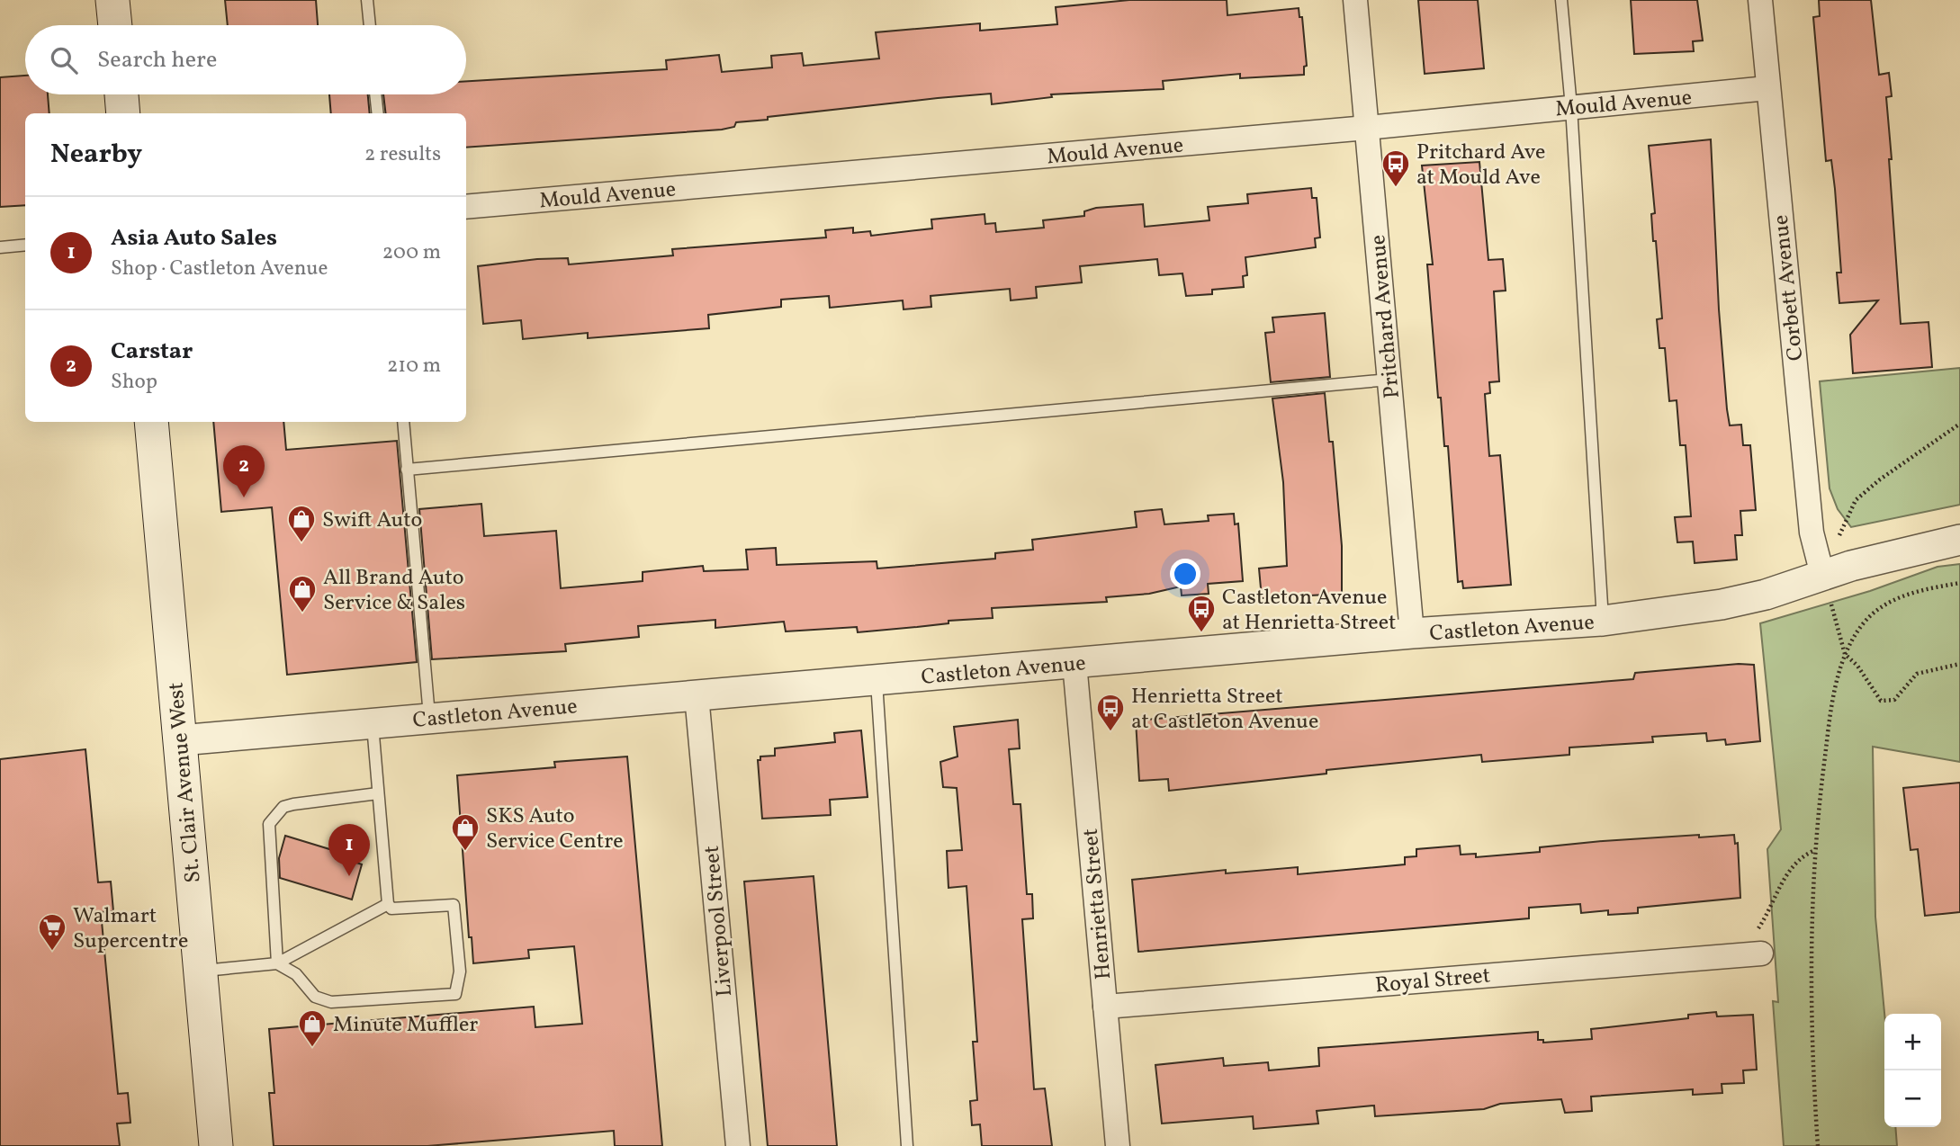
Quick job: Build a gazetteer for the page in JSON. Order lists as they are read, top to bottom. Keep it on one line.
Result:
{"streets":{"main road":["St. Clair Avenue West"],"street":["Mould Avenue","Corbett Avenue","Pritchard Avenue","Castleton Avenue","Henrietta Street","Liverpool Street","Royal Street"]},"crossings":[["Mould Avenue","Corbett Avenue"],["Mould Avenue","Pritchard Avenue"],["Corbett Avenue","Castleton Avenue"],["Pritchard Avenue","Castleton Avenue"],["Castleton Avenue","St. Clair Avenue West"],["Castleton Avenue","Henrietta Street"],["Castleton Avenue","Liverpool Street"],["Henrietta Street","Royal Street"]],"places":{"bus stop":["Pritchard Ave at Mould Ave","Castleton Avenue at Henrietta Street","Henrietta Street at Castleton Avenue"],"shop":["Swift Auto","All Brand Auto Service & Sales","SKS Auto Service Centre","Minute Muffler"],"supermarket":["Walmart Supercentre"]},"page":{"search":"Search here","heading":["Nearby","2 results"],"list":[{"mark":"1","name":"Asia Auto Sales","note":"Shop · Castleton Avenue","value":"200 m"},{"mark":"2","name":"Carstar","note":"Shop","value":"210 m"}],"pins":["2","1"],"map_buttons":["+","−"]}}
